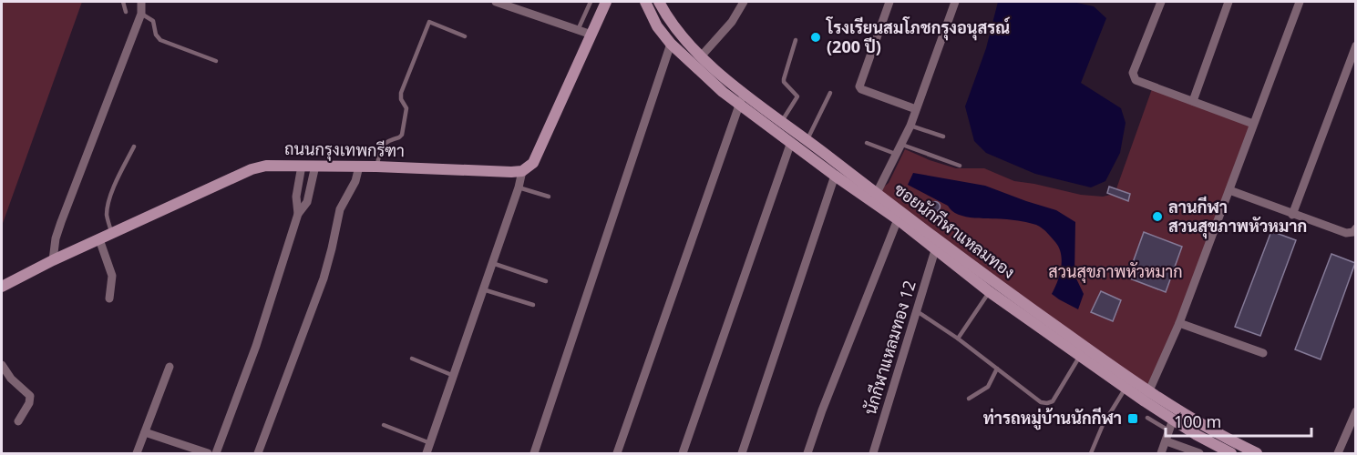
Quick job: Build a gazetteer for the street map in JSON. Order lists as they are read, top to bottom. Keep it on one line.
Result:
{"streets":{"street":["ถนนกรุงเทพกรีฑา","ซอยนักกีฬาแหลมทอง","นักกีฬาแหลมทอง 12"]},"crossings":[["ซอยนักกีฬาแหลมทอง","นักกีฬาแหลมทอง 12"]],"parks":["สวนสุขภาพหัวหมาก"],"places":{"other":["โรงเรียนสมโภชกรุงอนุสรณ์ (200 ปี)","ลานกีฬา สวนสุขภาพหัวหมาก"],"transit":["ท่ารถหมู่บ้านนักกีฬา"]},"scale_bar":"100 m"}
